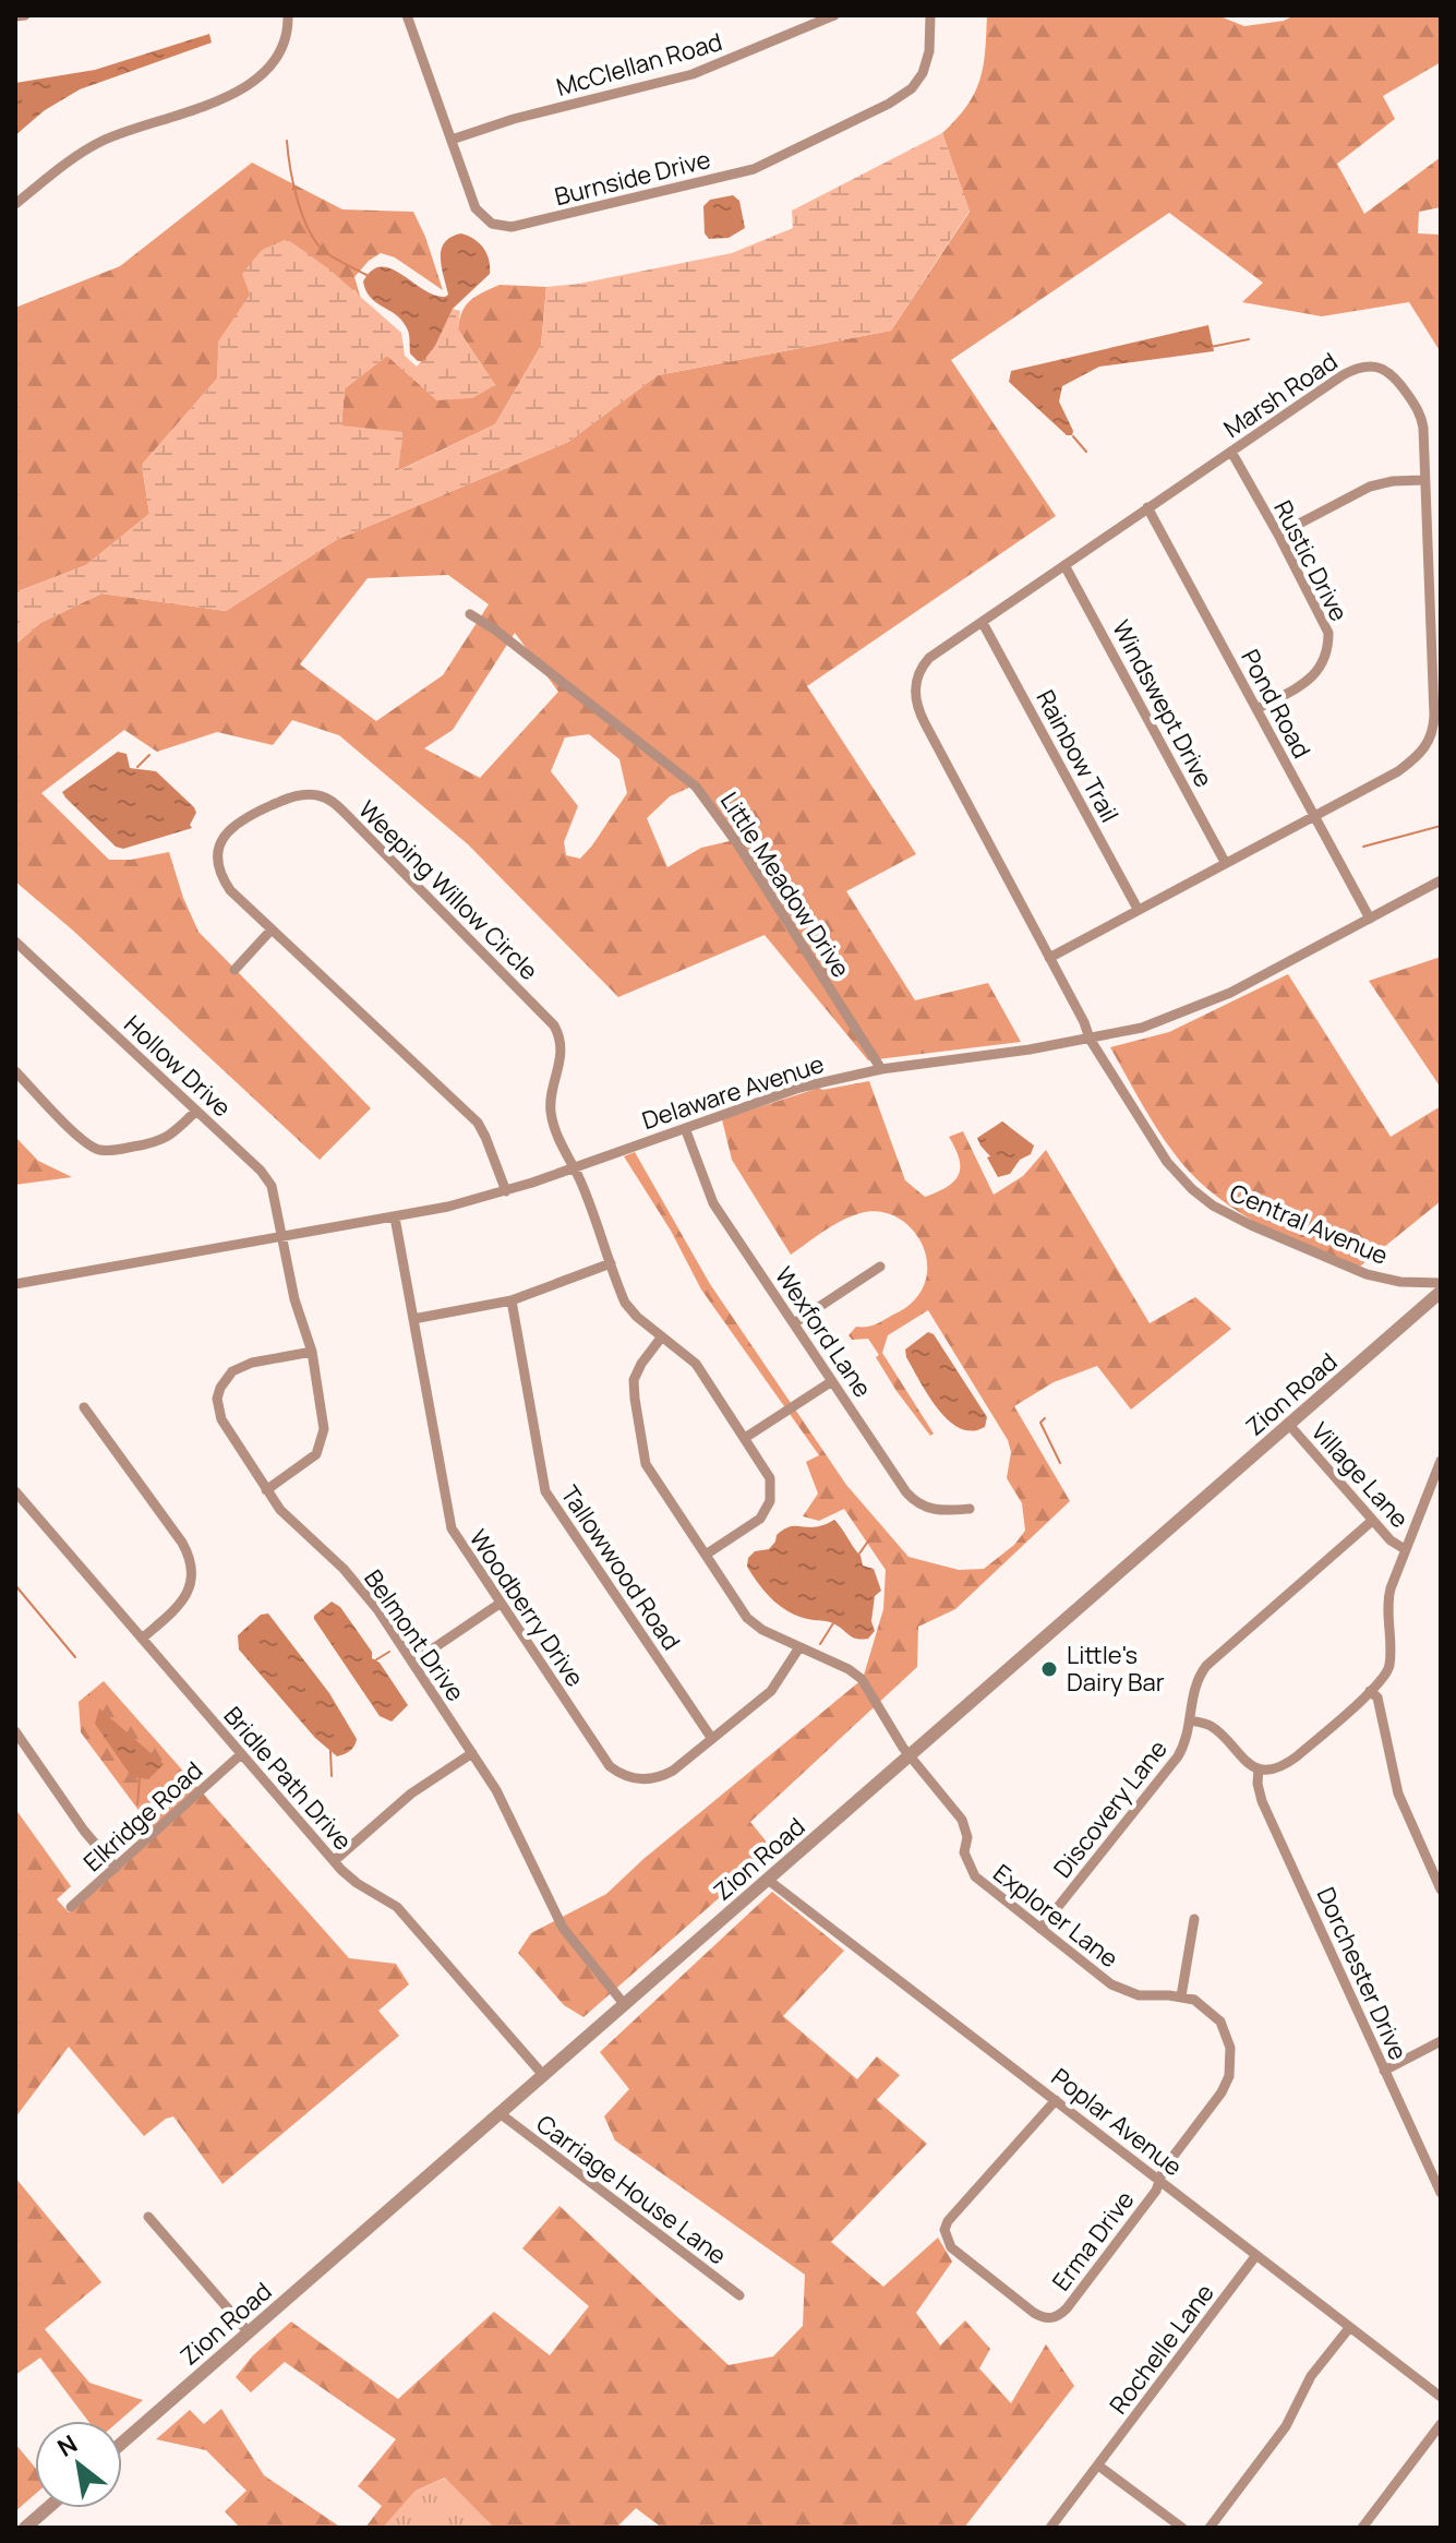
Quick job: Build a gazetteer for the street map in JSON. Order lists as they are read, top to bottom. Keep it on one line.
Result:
{"streets":{"street":["McClellan Road","Burnside Drive","Marsh Road","Rustic Drive","Windswept Drive","Pond Road","Rainbow Trail","Little Meadow Drive","Weeping Willow Circle","Hollow Drive","Delaware Avenue","Central Avenue","Wexford Lane","Zion Road","Village Lane","Tallowwood Road","Woodberry Drive","Belmont Drive","Bridle Path Drive","Discovery Lane","Elkridge Road","Explorer Lane","Dorchester Drive","Poplar Avenue","Carriage House Lane","Erma Drive","Rochelle Lane"]},"crossings":[["McClellan Road","Burnside Drive"],["Marsh Road","Rustic Drive"],["Marsh Road","Windswept Drive"],["Marsh Road","Pond Road"],["Marsh Road","Rainbow Trail"],["Marsh Road","Delaware Avenue"],["Marsh Road","Central Avenue"],["Rustic Drive","Pond Road"],["Pond Road","Delaware Avenue"],["Little Meadow Drive","Delaware Avenue"],["Weeping Willow Circle","Delaware Avenue"],["Weeping Willow Circle","Explorer Lane"],["Hollow Drive","Delaware Avenue"],["Hollow Drive","Belmont Drive"],["Delaware Avenue","Central Avenue"],["Delaware Avenue","Wexford Lane"],["Delaware Avenue","Woodberry Drive"],["Zion Road","Village Lane"],["Zion Road","Belmont Drive"],["Zion Road","Bridle Path Drive"],["Zion Road","Explorer Lane"],["Zion Road","Poplar Avenue"],["Zion Road","Carriage House Lane"],["Village Lane","Discovery Lane"],["Tallowwood Road","Woodberry Drive"],["Woodberry Drive","Explorer Lane"],["Bridle Path Drive","Elkridge Road"],["Discovery Lane","Explorer Lane"],["Explorer Lane","Poplar Avenue"],["Explorer Lane","Erma Drive"],["Poplar Avenue","Erma Drive"],["Poplar Avenue","Rochelle Lane"]],"places":["Little's Dairy Bar"],"north":"top left"}
